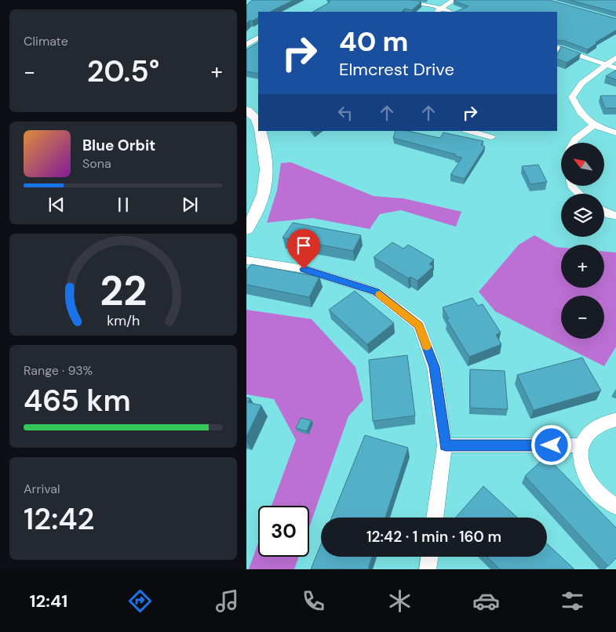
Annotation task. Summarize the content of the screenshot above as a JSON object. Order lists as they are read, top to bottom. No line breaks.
{"north":"top left","page":{"tile":["Climate",["Range · 93%","465 km"],["Arrival","12:42"]],"turn":["40 m","Elmcrest Drive"],"heat":["−","20.5°","+"],"song":["Blue Orbit","Sona"],"map_buttons":["+","−"],"limit":"30","trip":"12:42 · 1 min · 160 m","tabs":"12:41","gauge":["22","km/h"]}}
